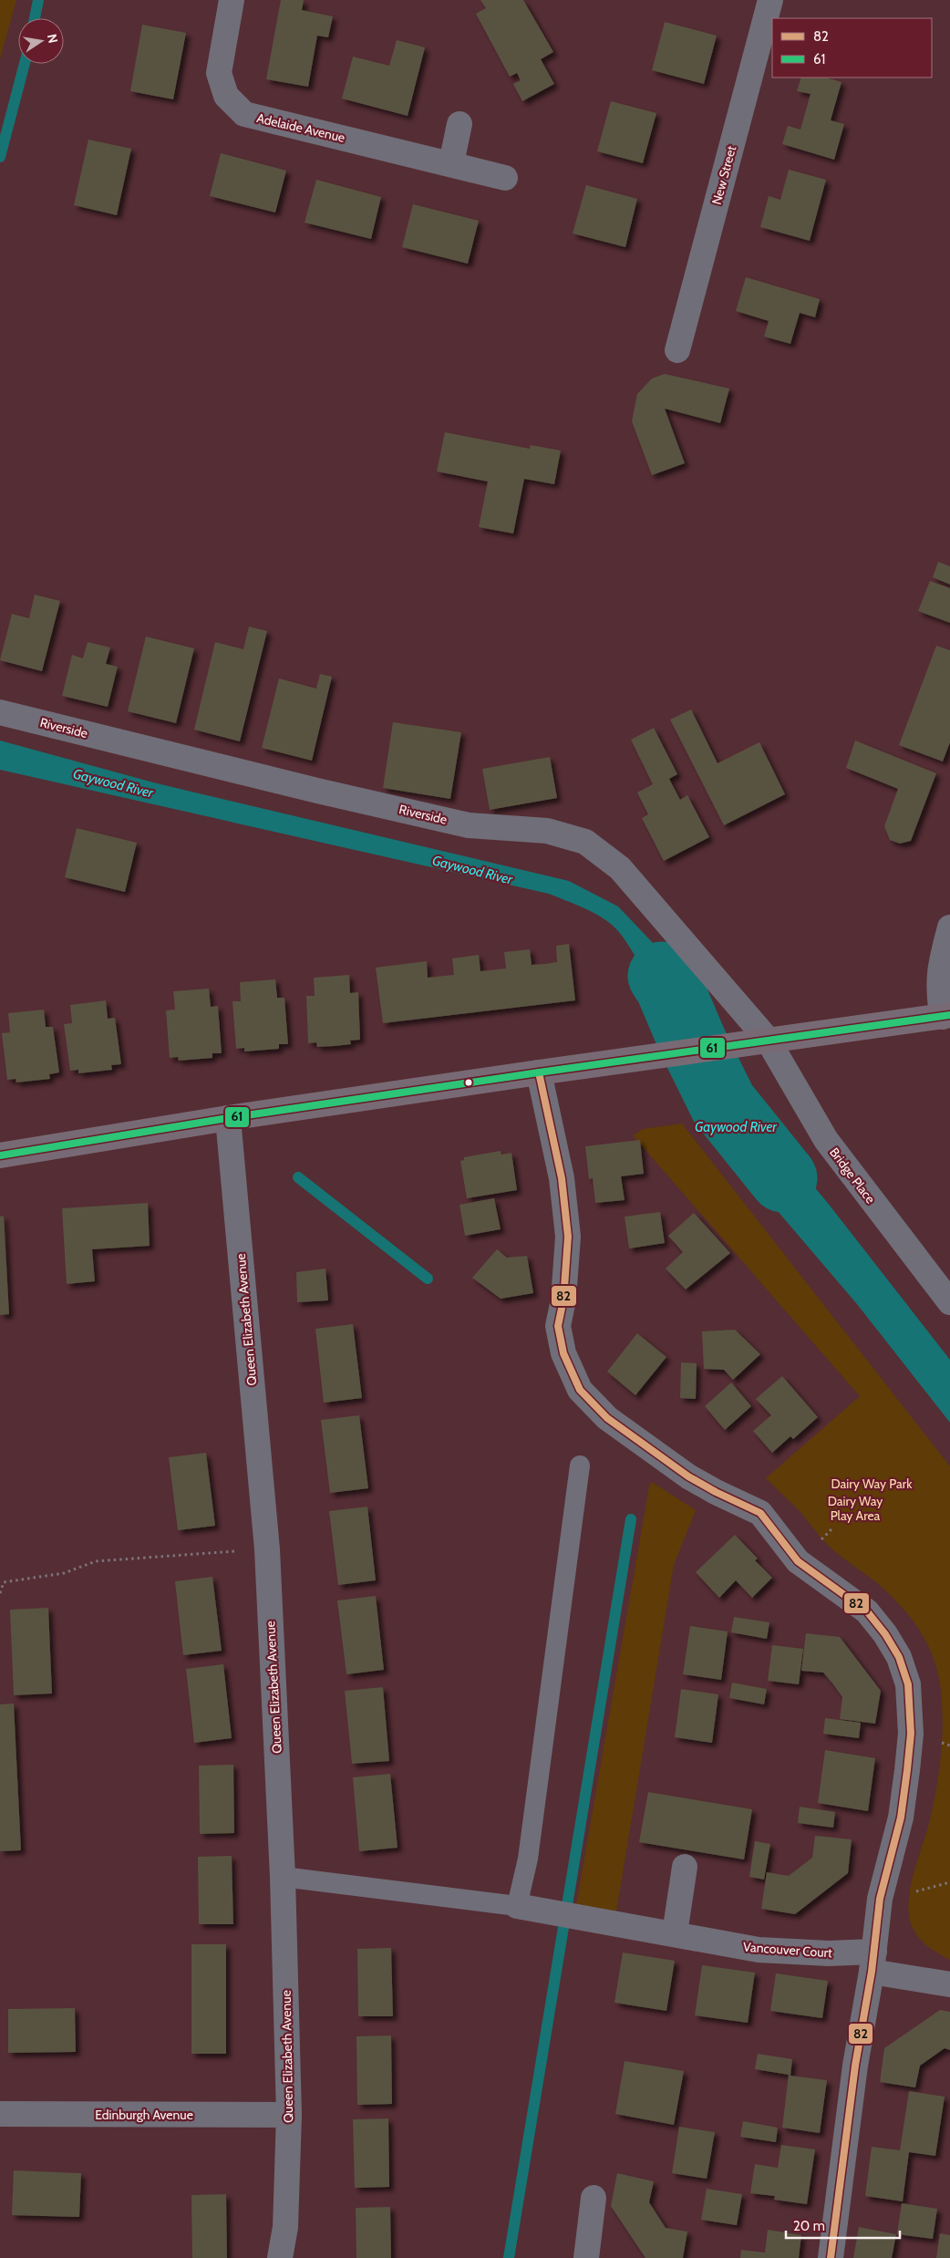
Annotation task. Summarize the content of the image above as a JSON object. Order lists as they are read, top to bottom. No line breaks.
{"streets":{"street":["Adelaide Avenue","New Street","Riverside","Bridge Place","Queen Elizabeth Avenue","Vancouver Court","Edinburgh Avenue"]},"crossings":[["Riverside","Bridge Place"],["Queen Elizabeth Avenue","Edinburgh Avenue"]],"water":["Gaywood River"],"parks":["Dairy Way Park","Dairy Way Play Area"],"lines":["transit line 61","transit line 82"],"legend":["82","61"],"scale_bar":"20 m","north":"right"}
